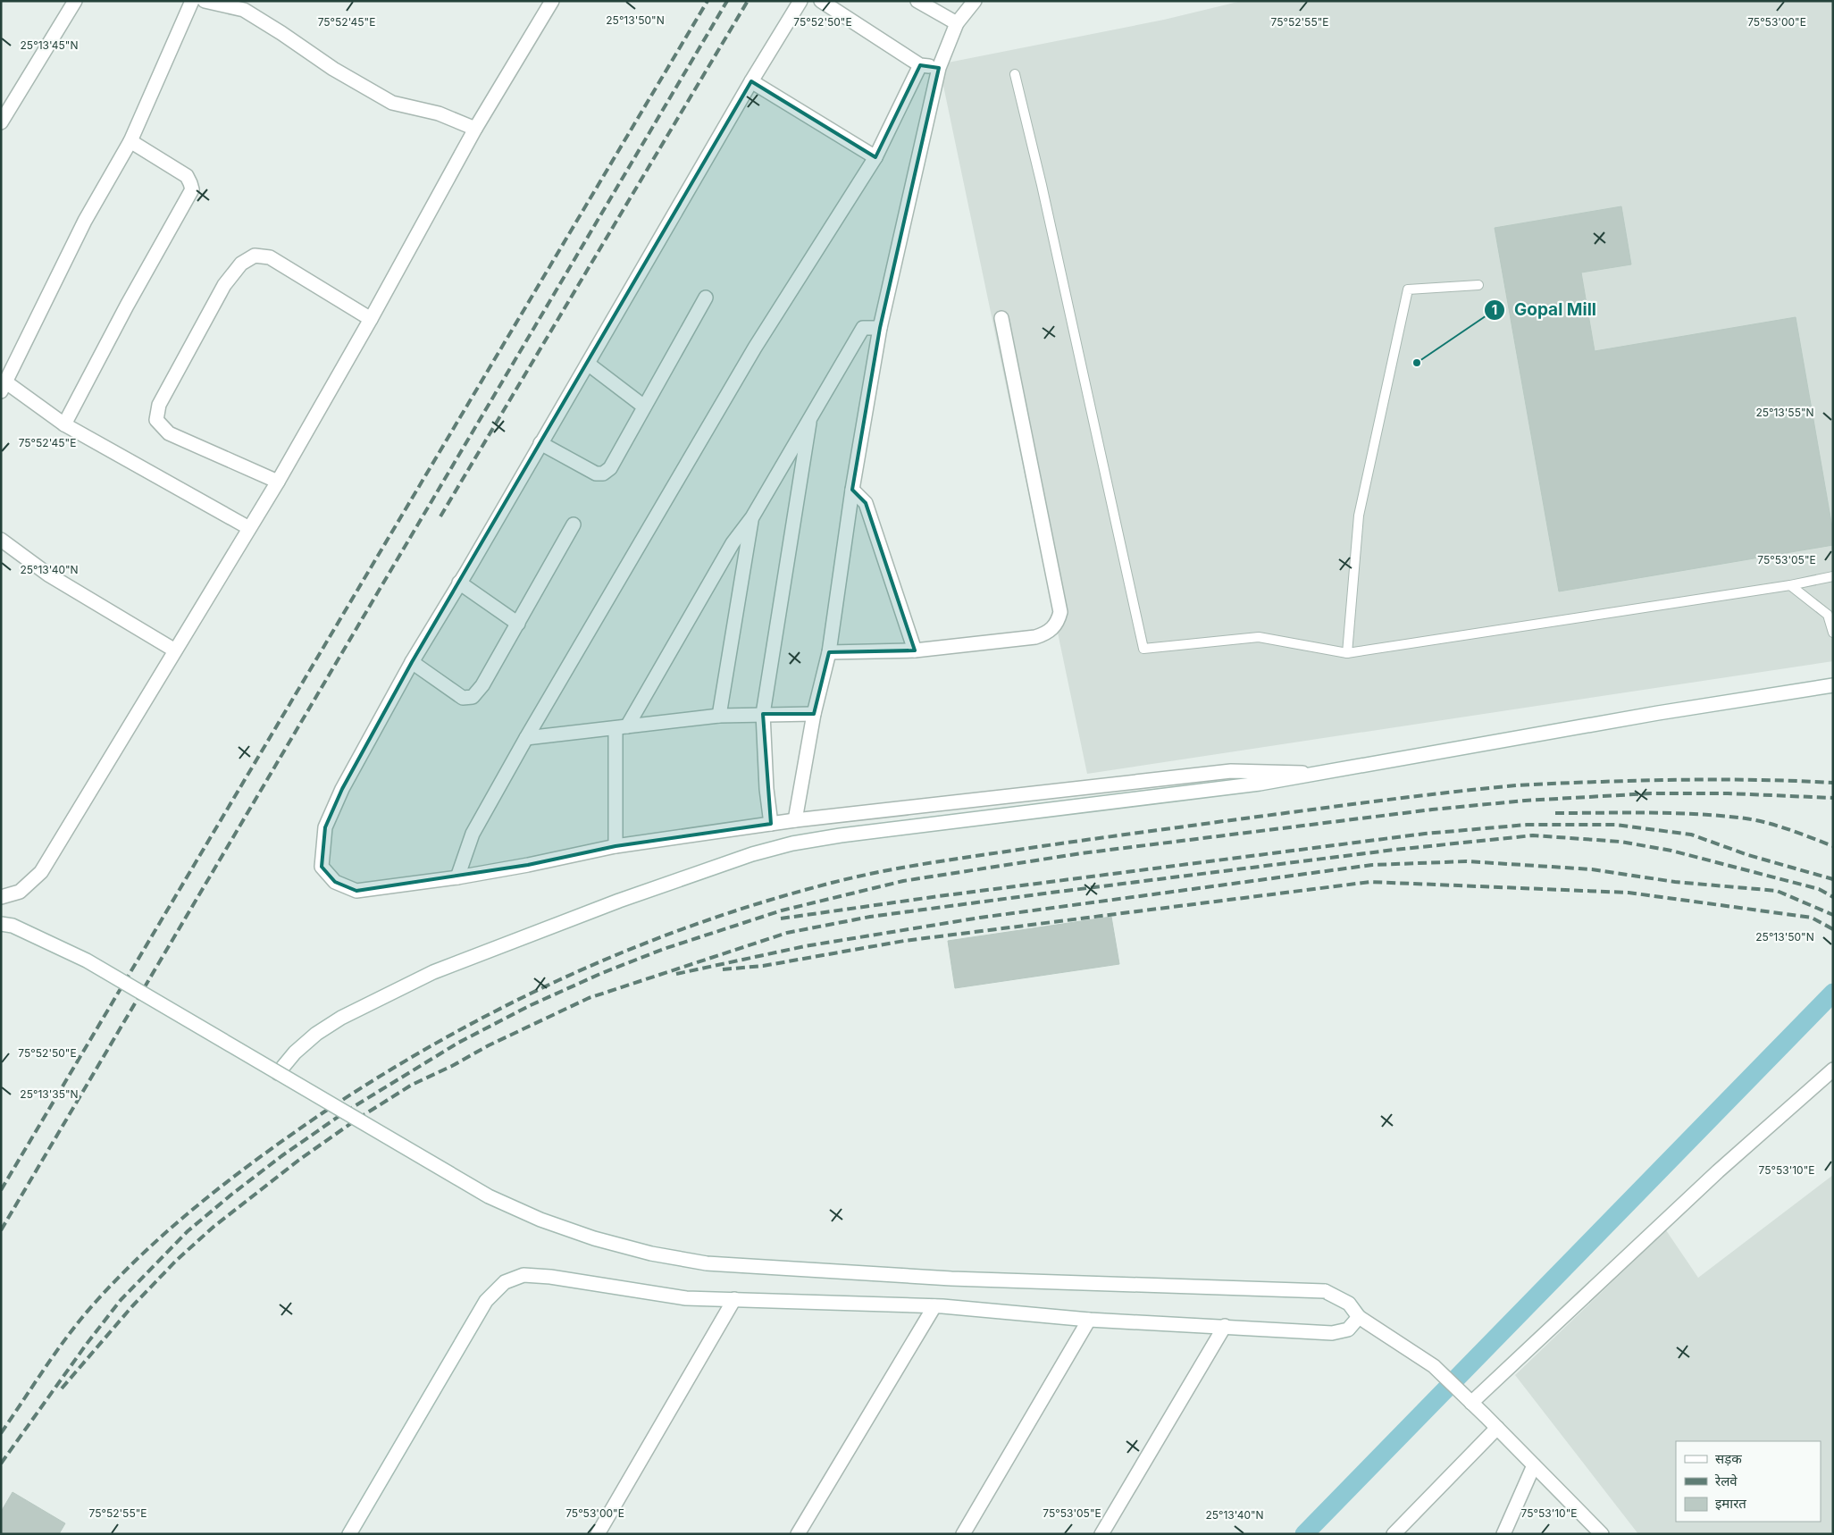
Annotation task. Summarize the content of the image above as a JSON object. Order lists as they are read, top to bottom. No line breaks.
{"places":["Gopal Mill"],"legend":["सड़क","रेलवे","इमारत"],"coordinates":["25°13'50\"N","75°52'45\"E","75°52'50\"E","75°52'55\"E","75°53'00\"E","25°13'45\"N","25°13'55\"N","75°53'05\"E","25°13'40\"N","25°13'35\"N","75°53'10\"E"]}
